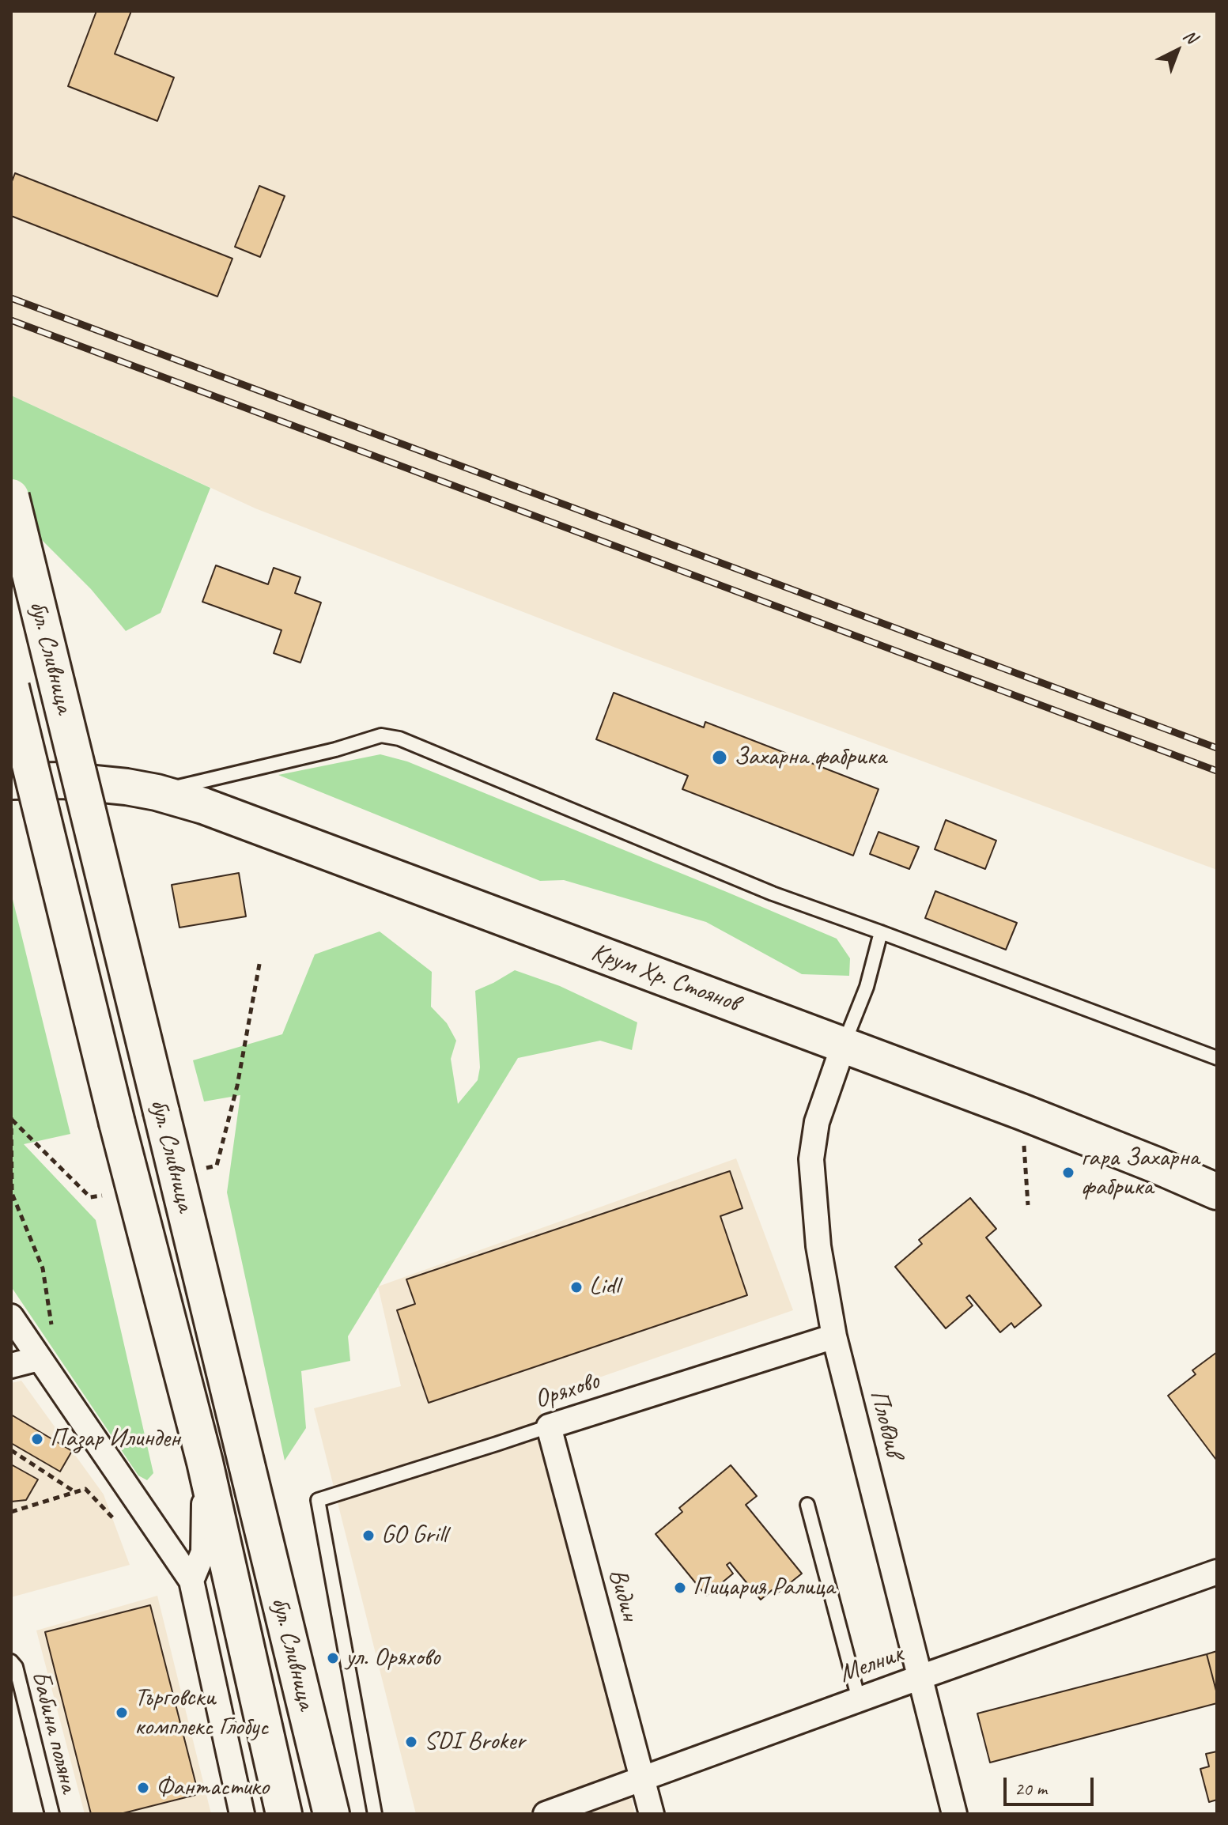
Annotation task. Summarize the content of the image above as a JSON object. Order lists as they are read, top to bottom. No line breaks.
{"streets":{"main road":["бул. Сливница","Крум Хр. Стоянов"],"street":["Оряхово","Пловдив","Видин","Мелник"],"lane":["Бабина поляна"]},"crossings":[["Крум Хр. Стоянов","Пловдив"],["Оряхово","Пловдив"],["Оряхово","Видин"],["Пловдив","Мелник"],["Видин","Мелник"]],"places":["Захарна фабрика","гара Захарна фабрика","Lidl","Пазар Илинден","GO Grill","Пицария Ралица","ул. Оряхово","Търговски комплекс Глобус","SDI Broker","Фантастико"],"scale_bar":"20 m","north":"top right"}
